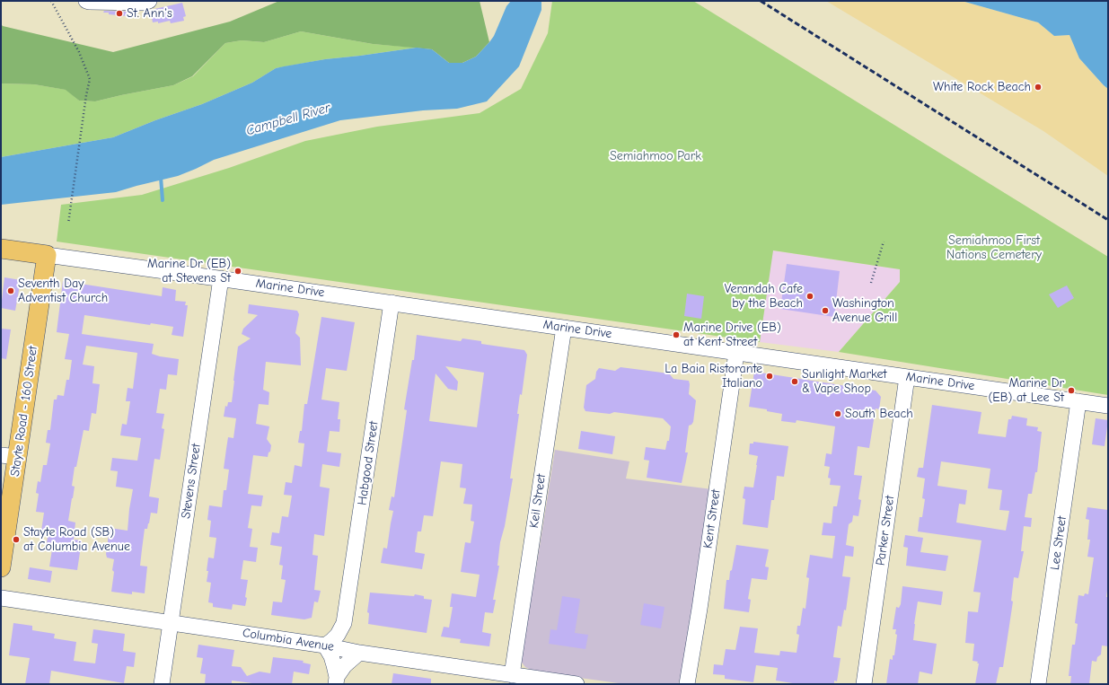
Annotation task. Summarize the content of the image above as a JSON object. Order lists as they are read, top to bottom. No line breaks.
{"streets":{"main road":["Stayte Road - 160 Street"],"street":["Marine Drive","Habgood Street","Stevens Street","Keil Street","Kent Street","Parker Street","Lee Street","Columbia Avenue"]},"crossings":[["Marine Drive","Stayte Road - 160 Street"],["Marine Drive","Habgood Street"],["Marine Drive","Stevens Street"],["Marine Drive","Keil Street"],["Marine Drive","Kent Street"],["Marine Drive","Parker Street"],["Marine Drive","Lee Street"],["Habgood Street","Columbia Avenue"],["Stevens Street","Columbia Avenue"],["Keil Street","Columbia Avenue"]],"water":["Campbell River"],"parks":["Semiahmoo Park","Semiahmoo First Nations Cemetery"],"places":["St. Ann's","White Rock Beach","Marine Dr (EB) at Stevens St","Seventh Day Adventist Church","Verandah Cafe by the Beach","Washington Avenue Grill","Marine Drive (EB) at Kent Street","La Baia Ristorante Italiano","Sunlight Market & Vape Shop","Marine Dr (EB) at Lee St","South Beach","Stayte Road (SB) at Columbia Avenue"]}
